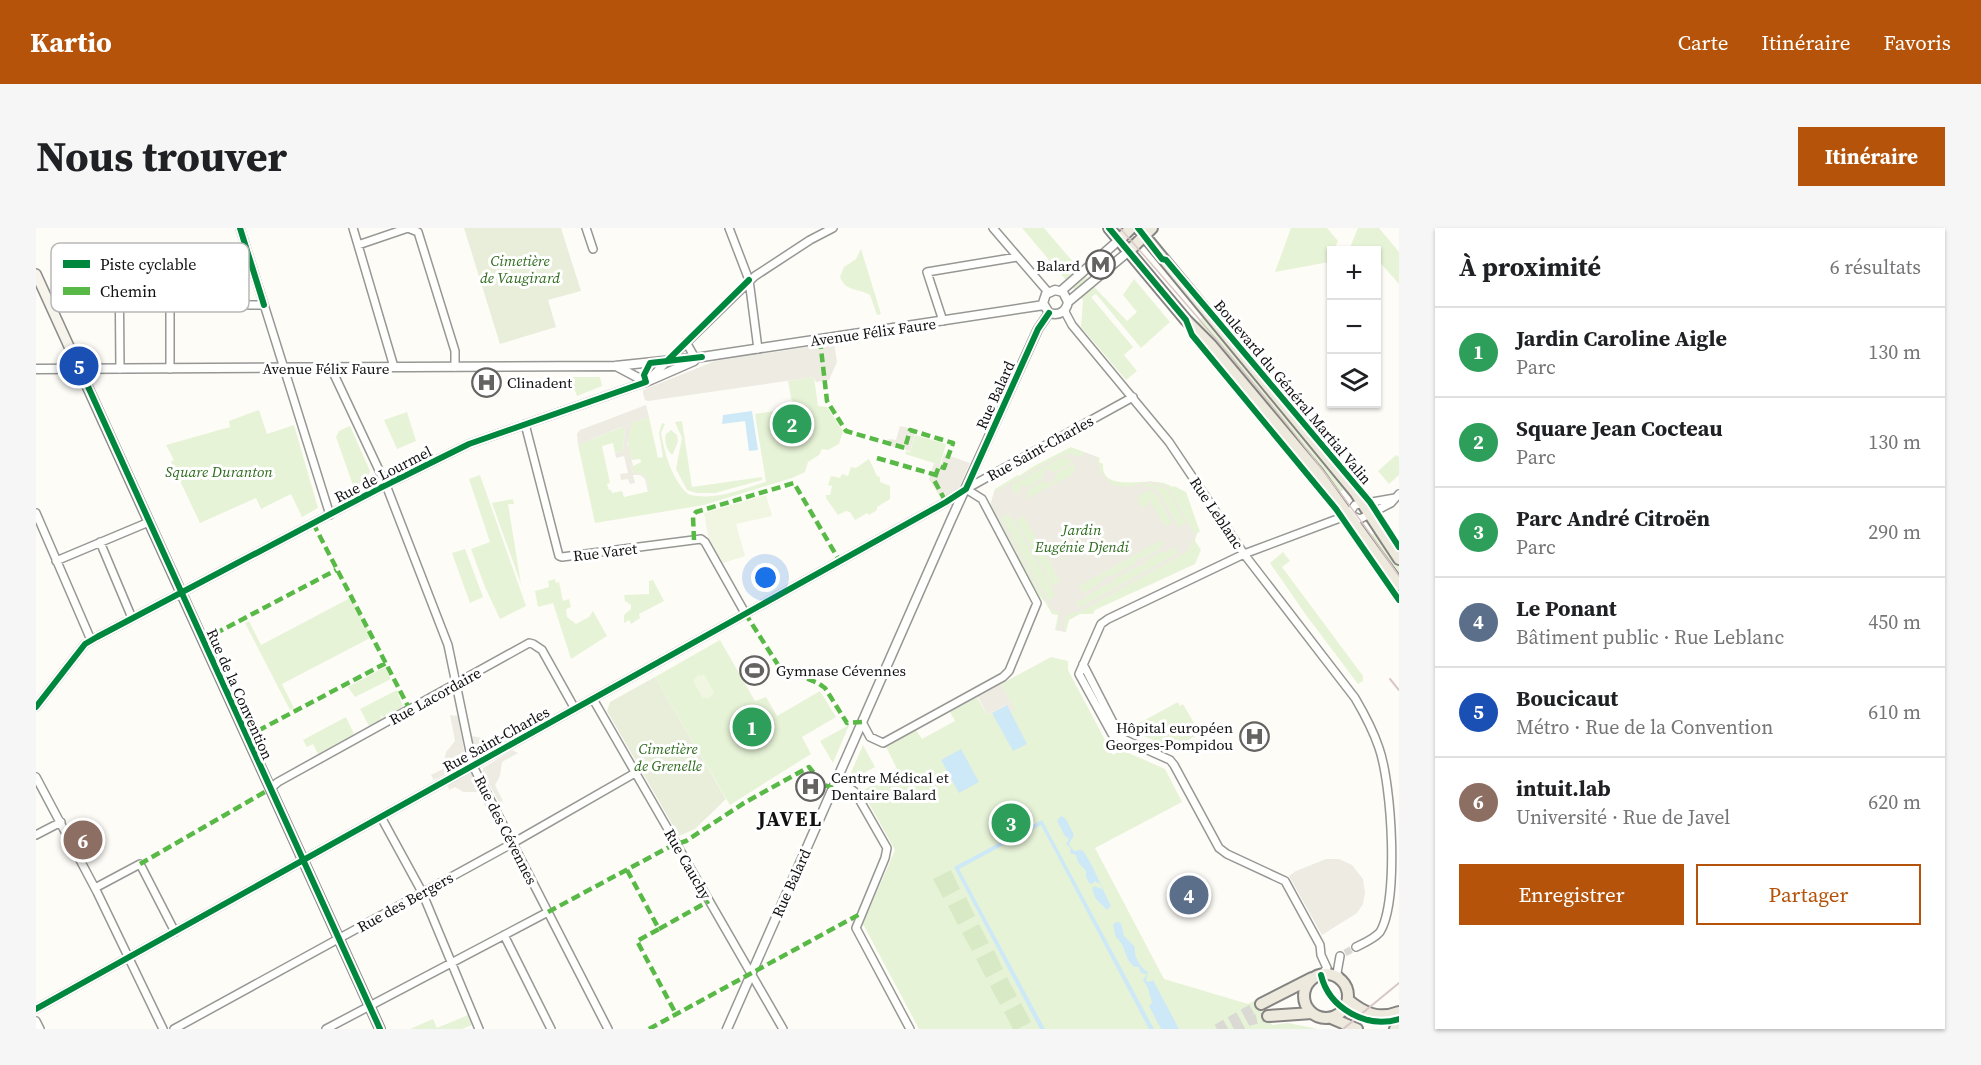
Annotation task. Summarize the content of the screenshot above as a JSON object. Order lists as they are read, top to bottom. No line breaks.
{"streets":{"main road":["Boulevard du Général Martial Valin","Rue de la Convention"],"street":["Avenue Félix Faure","Rue Balard","Rue Saint-Charles","Rue de Lourmel","Rue Leblanc","Rue Varet","Rue Lacordaire","Rue des Cévennes","Rue Cauchy","Rue des Bergers"]},"crossings":[["Avenue Félix Faure","Rue Balard"],["Avenue Félix Faure","Rue de Lourmel"],["Avenue Félix Faure","Rue Leblanc"],["Avenue Félix Faure","Rue de la Convention"],["Avenue Félix Faure","Rue des Cévennes"],["Rue Balard","Rue Saint-Charles"],["Rue Balard","Rue Leblanc"],["Rue Balard","Rue Cauchy"],["Rue Saint-Charles","Rue Leblanc"],["Rue Saint-Charles","Rue Varet"],["Rue Saint-Charles","Rue de la Convention"],["Rue Saint-Charles","Rue Lacordaire"],["Rue Saint-Charles","Rue des Cévennes"],["Rue Saint-Charles","Rue Cauchy"],["Rue de Lourmel","Rue Varet"],["Rue de Lourmel","Rue de la Convention"],["Rue de Lourmel","Rue des Cévennes"],["Rue de la Convention","Rue Lacordaire"],["Rue de la Convention","Rue des Bergers"],["Rue Lacordaire","Rue des Cévennes"],["Rue des Cévennes","Rue des Bergers"],["Rue Cauchy","Rue des Bergers"]],"districts":["JAVEL"],"parks":["Cimetière de Vaugirard","Square Duranton","Jardin Eugénie Djendi","Cimetière de Grenelle"],"places":{"metro station":["Balard"],"hospital":["Clinadent","Hôpital européen Georges-Pompidou","Centre Médical et Dentaire Balard"],"sports":["Gymnase Cévennes"]},"legend":["Piste cyclable","Chemin"],"page":{"header":"Kartio","nav":["Carte","Itinéraire","Favoris"],"title":"Nous trouver","buttons":["Itinéraire",["Enregistrer","Partager"]],"heading":["À proximité","6 résultats"],"map_buttons":["+","−"],"list":[{"mark":"1","name":"Jardin Caroline Aigle","note":"Parc","value":"130 m"},{"mark":"2","name":"Square Jean Cocteau","note":"Parc","value":"130 m"},{"mark":"3","name":"Parc André Citroën","note":"Parc","value":"290 m"},{"mark":"4","name":"Le Ponant","note":"Bâtiment public · Rue Leblanc","value":"450 m"},{"mark":"5","name":"Boucicaut","note":"Métro · Rue de la Convention","value":"610 m"},{"mark":"6","name":"intuit.lab","note":"Université · Rue de Javel","value":"620 m"}],"pins":["5","2","1","3","6","4"]}}
